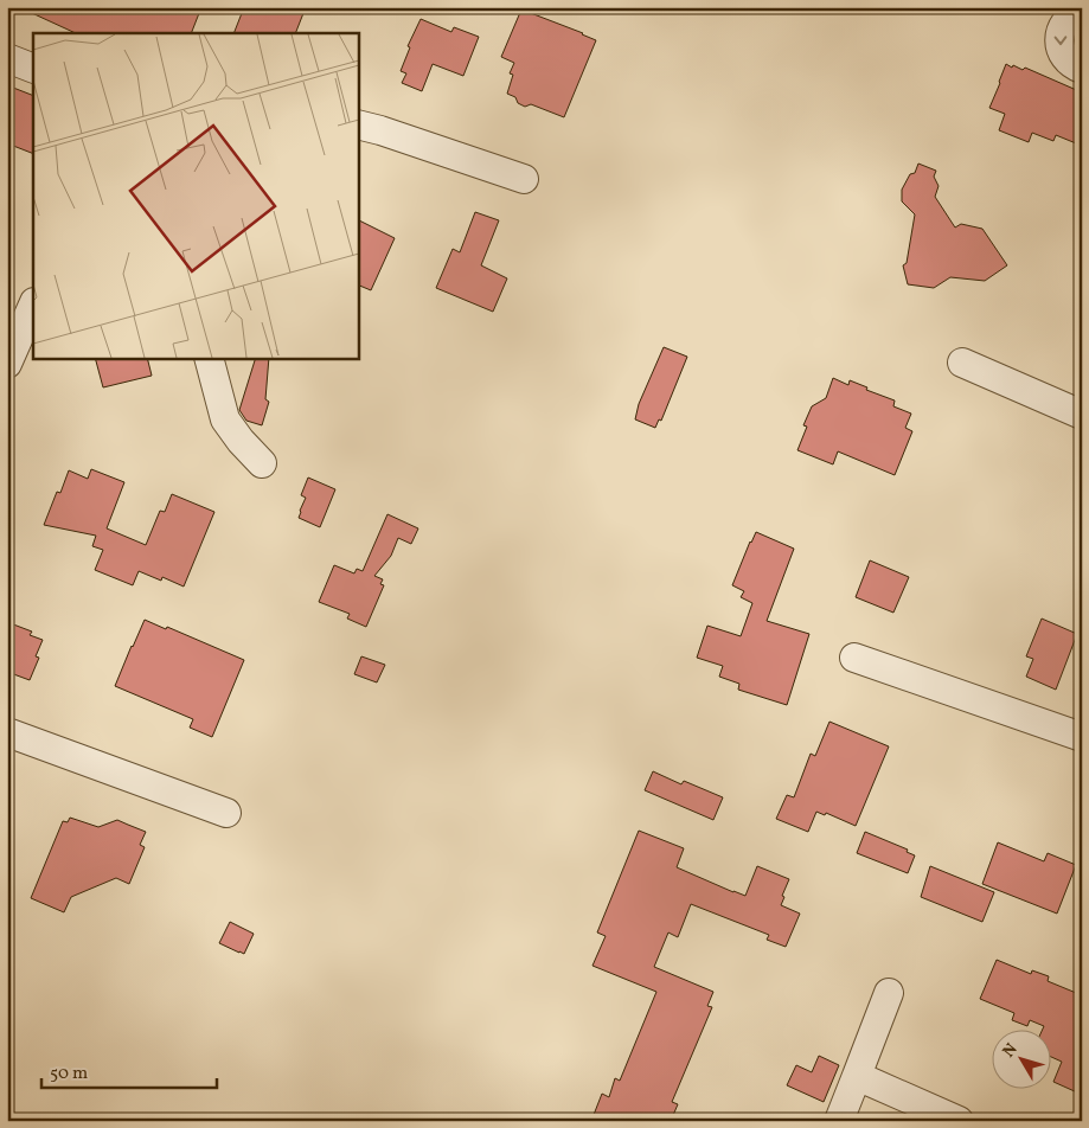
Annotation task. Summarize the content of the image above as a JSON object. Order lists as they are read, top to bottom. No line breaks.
{"scale_bar":"50 m","north":"top left"}
